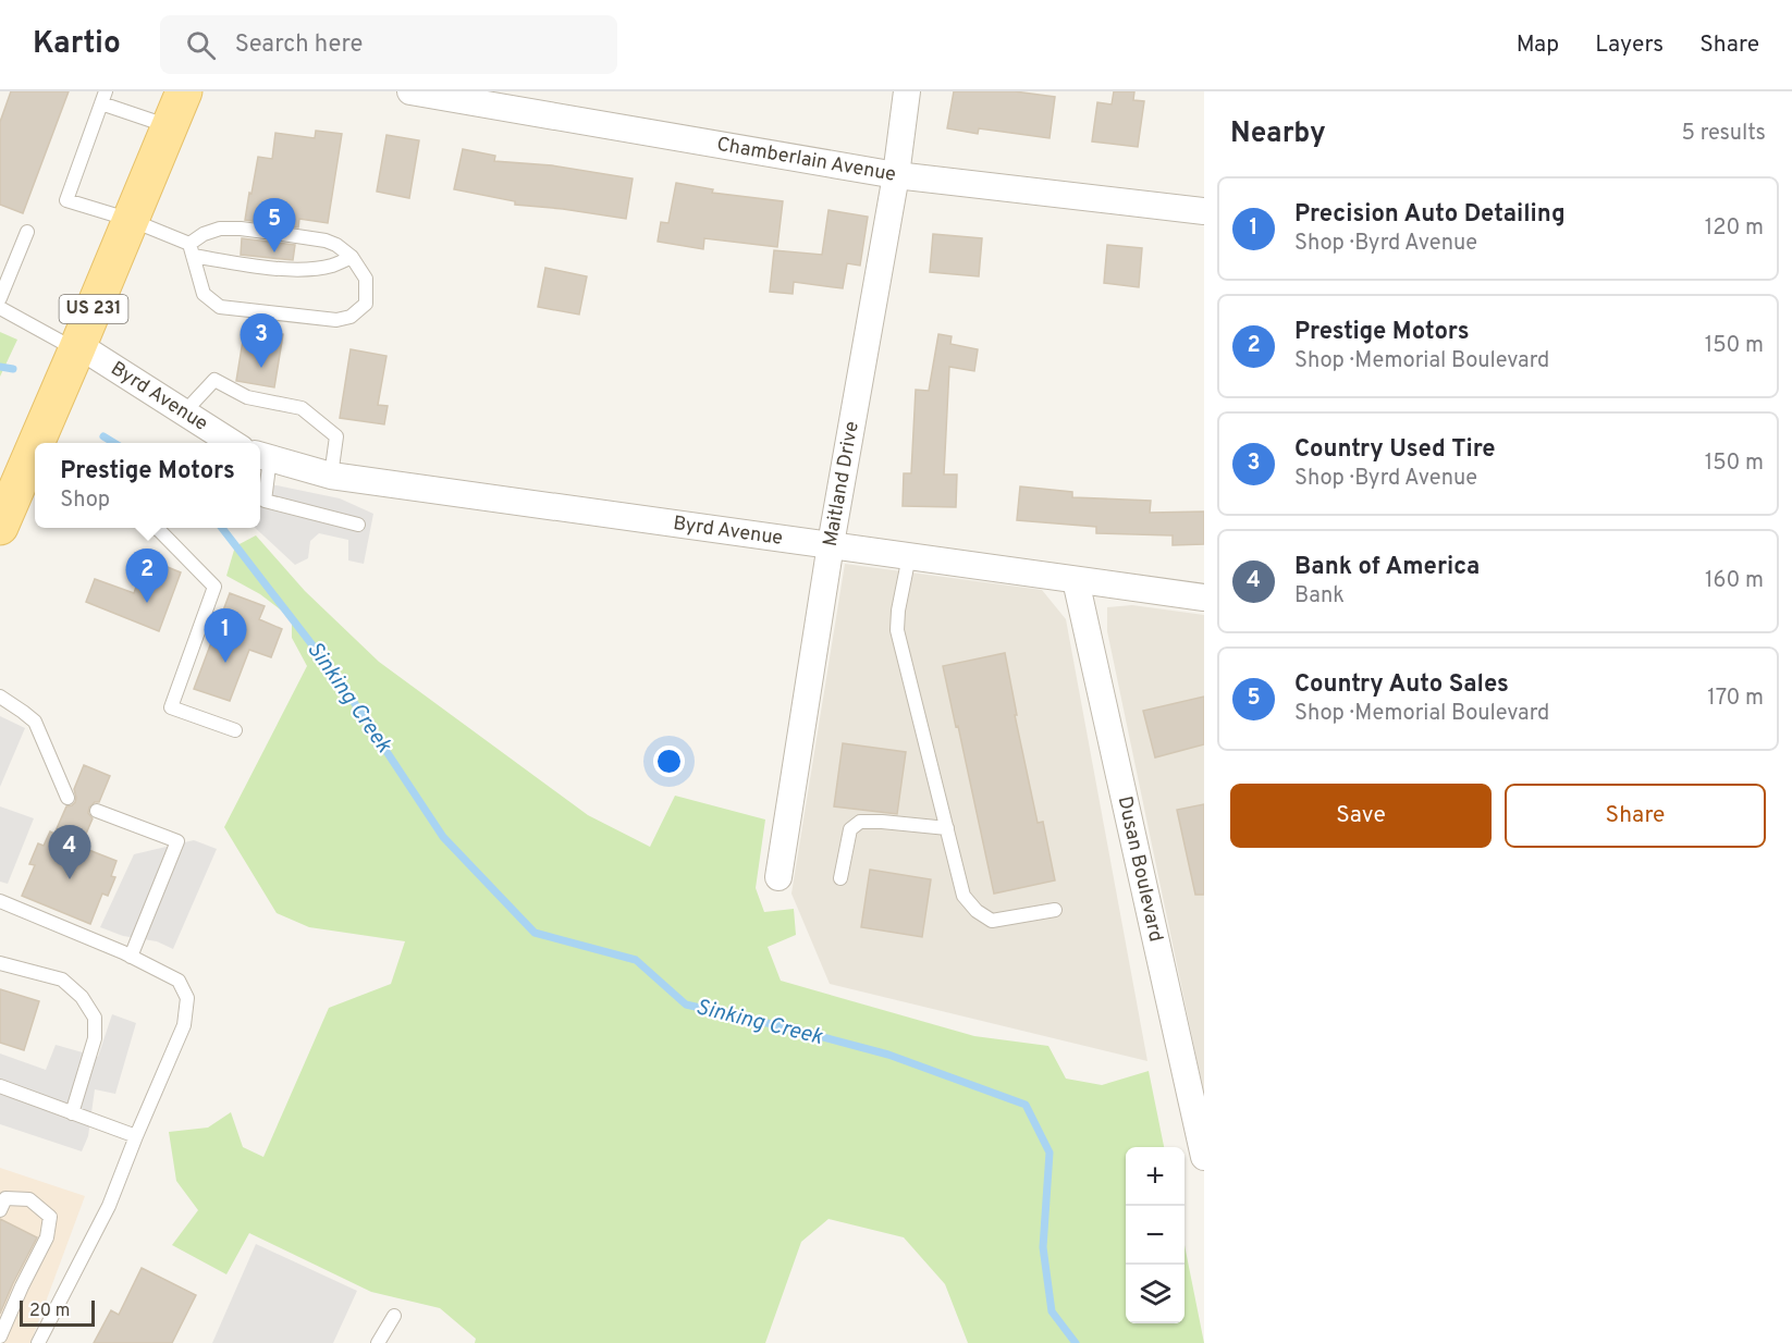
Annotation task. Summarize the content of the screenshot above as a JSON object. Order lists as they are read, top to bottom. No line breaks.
{"streets":{"main road":["US 231"],"street":["Chamberlain Avenue","Byrd Avenue","Maitland Drive","Dusan Boulevard"]},"crossings":[["Chamberlain Avenue","Maitland Drive"],["US 231","Byrd Avenue"],["Byrd Avenue","Maitland Drive"],["Byrd Avenue","Dusan Boulevard"]],"water":["Sinking Creek"],"scale_bar":"20 m","page":{"header":"Kartio","search":"Search here","nav":["Map","Layers","Share"],"heading":["Nearby","5 results"],"list":[{"mark":"1","name":"Precision Auto Detailing","note":"Shop · Byrd Avenue","value":"120 m"},{"mark":"2","name":"Prestige Motors","note":"Shop · Memorial Boulevard","value":"150 m"},{"mark":"3","name":"Country Used Tire","note":"Shop · Byrd Avenue","value":"150 m"},{"mark":"4","name":"Bank of America","note":"Bank","value":"160 m"},{"mark":"5","name":"Country Auto Sales","note":"Shop · Memorial Boulevard","value":"170 m"}],"pins":["5","3","2","1","4"],"popup":["Prestige Motors","Shop"],"buttons":["Save","Share"],"map_buttons":["+","−"],"scale":"20 m"}}
